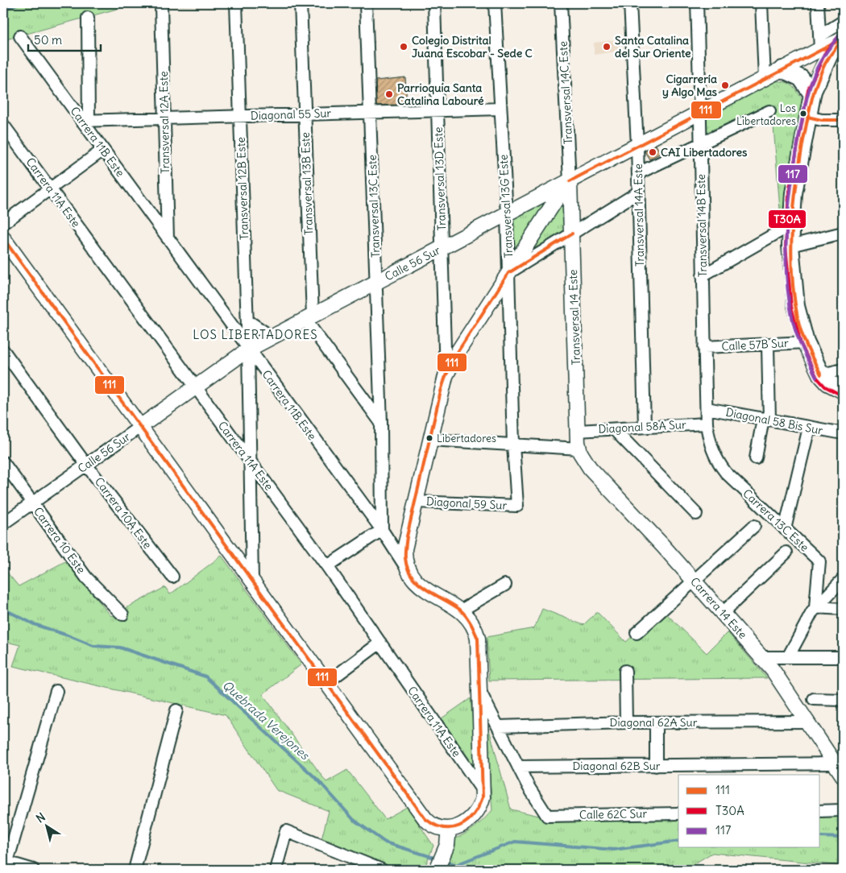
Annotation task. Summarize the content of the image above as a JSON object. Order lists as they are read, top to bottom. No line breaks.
{"streets":{"street":["Transversal 14C Este","Diagonal 55 Sur","Transversal 12A Este","Carrera 11B Este","Transversal 13D Este","Transversal 13B Este","Transversal 12B Este","Carrera 11A Este","Transversal 13C Este","Transversal 13G Este","Transversal 14A Este","Transversal 14B Este","Calle 56 Sur","Transversal 14 Este","Calle 57B Sur","Diagonal 58 Bis Sur","Diagonal 58A Sur","Diagonal 59 Sur","Carrera 10A Este","Carrera 13C Este","Carrera 10 Este","Carrera 14 Este","Diagonal 62A Sur","Diagonal 62B Sur","Calle 62C Sur"]},"crossings":[["Transversal 14C Este","Calle 56 Sur"],["Transversal 14C Este","Transversal 14 Este"],["Diagonal 55 Sur","Transversal 12A Este"],["Diagonal 55 Sur","Carrera 11B Este"],["Diagonal 55 Sur","Transversal 13D Este"],["Diagonal 55 Sur","Transversal 13B Este"],["Diagonal 55 Sur","Transversal 12B Este"],["Diagonal 55 Sur","Transversal 13C Este"],["Diagonal 55 Sur","Transversal 13G Este"],["Transversal 12A Este","Carrera 11B Este"],["Carrera 11B Este","Transversal 13D Este"],["Carrera 11B Este","Transversal 12B Este"],["Carrera 11B Este","Carrera 11A Este"],["Carrera 11B Este","Transversal 13C Este"],["Carrera 11B Este","Calle 56 Sur"],["Transversal 13D Este","Calle 56 Sur"],["Transversal 13D Este","Diagonal 59 Sur"],["Transversal 13B Este","Calle 56 Sur"],["Transversal 12B Este","Carrera 11A Este"],["Transversal 12B Este","Calle 56 Sur"],["Carrera 11A Este","Calle 56 Sur"],["Transversal 13C Este","Calle 56 Sur"],["Transversal 13G Este","Calle 56 Sur"],["Transversal 13G Este","Diagonal 59 Sur"],["Transversal 14A Este","Calle 56 Sur"],["Transversal 14A Este","Diagonal 58A Sur"],["Transversal 14B Este","Calle 56 Sur"],["Transversal 14B Este","Calle 57B Sur"],["Transversal 14B Este","Diagonal 58 Bis Sur"],["Transversal 14B Este","Diagonal 58A Sur"],["Transversal 14B Este","Carrera 13C Este"],["Calle 56 Sur","Transversal 14 Este"],["Calle 56 Sur","Carrera 10A Este"],["Calle 56 Sur","Carrera 10 Este"],["Transversal 14 Este","Diagonal 58A Sur"],["Transversal 14 Este","Carrera 14 Este"],["Diagonal 58A Sur","Carrera 13C Este"],["Carrera 14 Este","Diagonal 62A Sur"],["Carrera 14 Este","Diagonal 62B Sur"],["Diagonal 62B Sur","Calle 62C Sur"]],"districts":["LOS LIBERTADORES"],"water":["Quebrada Verejones"],"places":["Colegio Distrital Juana Escobar - Sede C","Santa Catalina del Sur Oriente","Cigarrería y Algo Mas","Parrioquia Santa Catalina Labouré","Los Libertadores","CAI Libertadores","Libertadores"],"lines":["transit line T30A","transit line 117","transit line 111"],"legend":["111","T30A","117"],"scale_bar":"50 m","north":"top left"}
